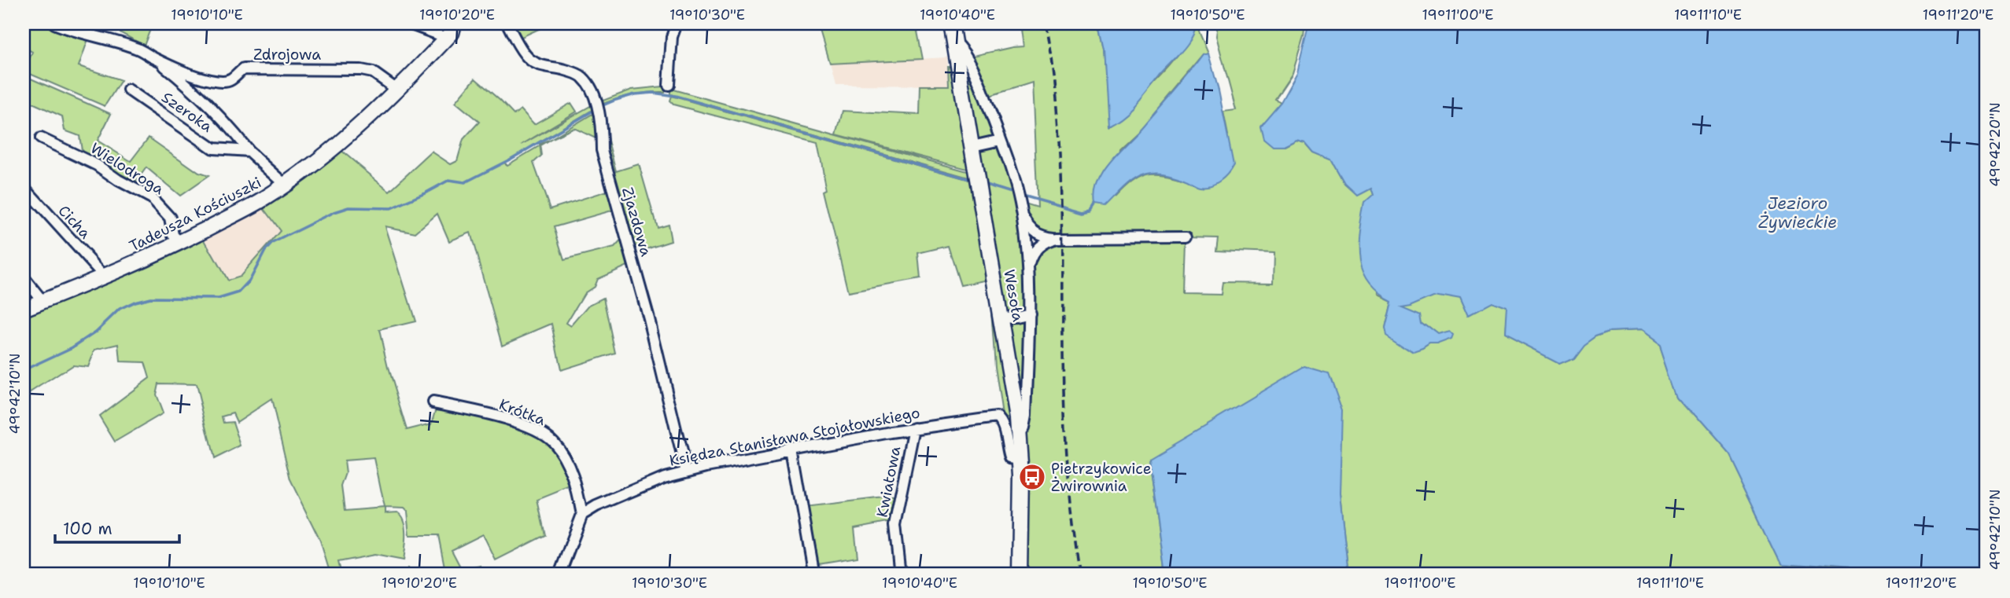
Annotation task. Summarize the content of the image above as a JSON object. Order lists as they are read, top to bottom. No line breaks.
{"streets":{"main road":["Tadeusza Kościuszki","Wesoła"],"street":["Zdrojowa","Szeroka","Wielodroga","Cicha","Zjazdowa","Krótka","Księdza Stanisława Stojałowskiego","Kwiatowa"]},"crossings":[["Zdrojowa","Tadeusza Kościuszki"],["Wielodroga","Tadeusza Kościuszki"],["Tadeusza Kościuszki","Cicha"],["Zjazdowa","Księdza Stanisława Stojałowskiego"],["Wesoła","Księdza Stanisława Stojałowskiego"],["Krótka","Księdza Stanisława Stojałowskiego"],["Księdza Stanisława Stojałowskiego","Kwiatowa"]],"water":["Jezioro Żywieckie"],"places":{"bus stop":["Pietrzykowice Żwirownia"]},"scale_bar":"100 m","coordinates":["19°10'10\"E","19°10'20\"E","19°10'30\"E","19°10'40\"E","19°10'50\"E","19°11'00\"E","19°11'10\"E","19°11'20\"E","49°42'20\"N","49°42'10\"N"]}
